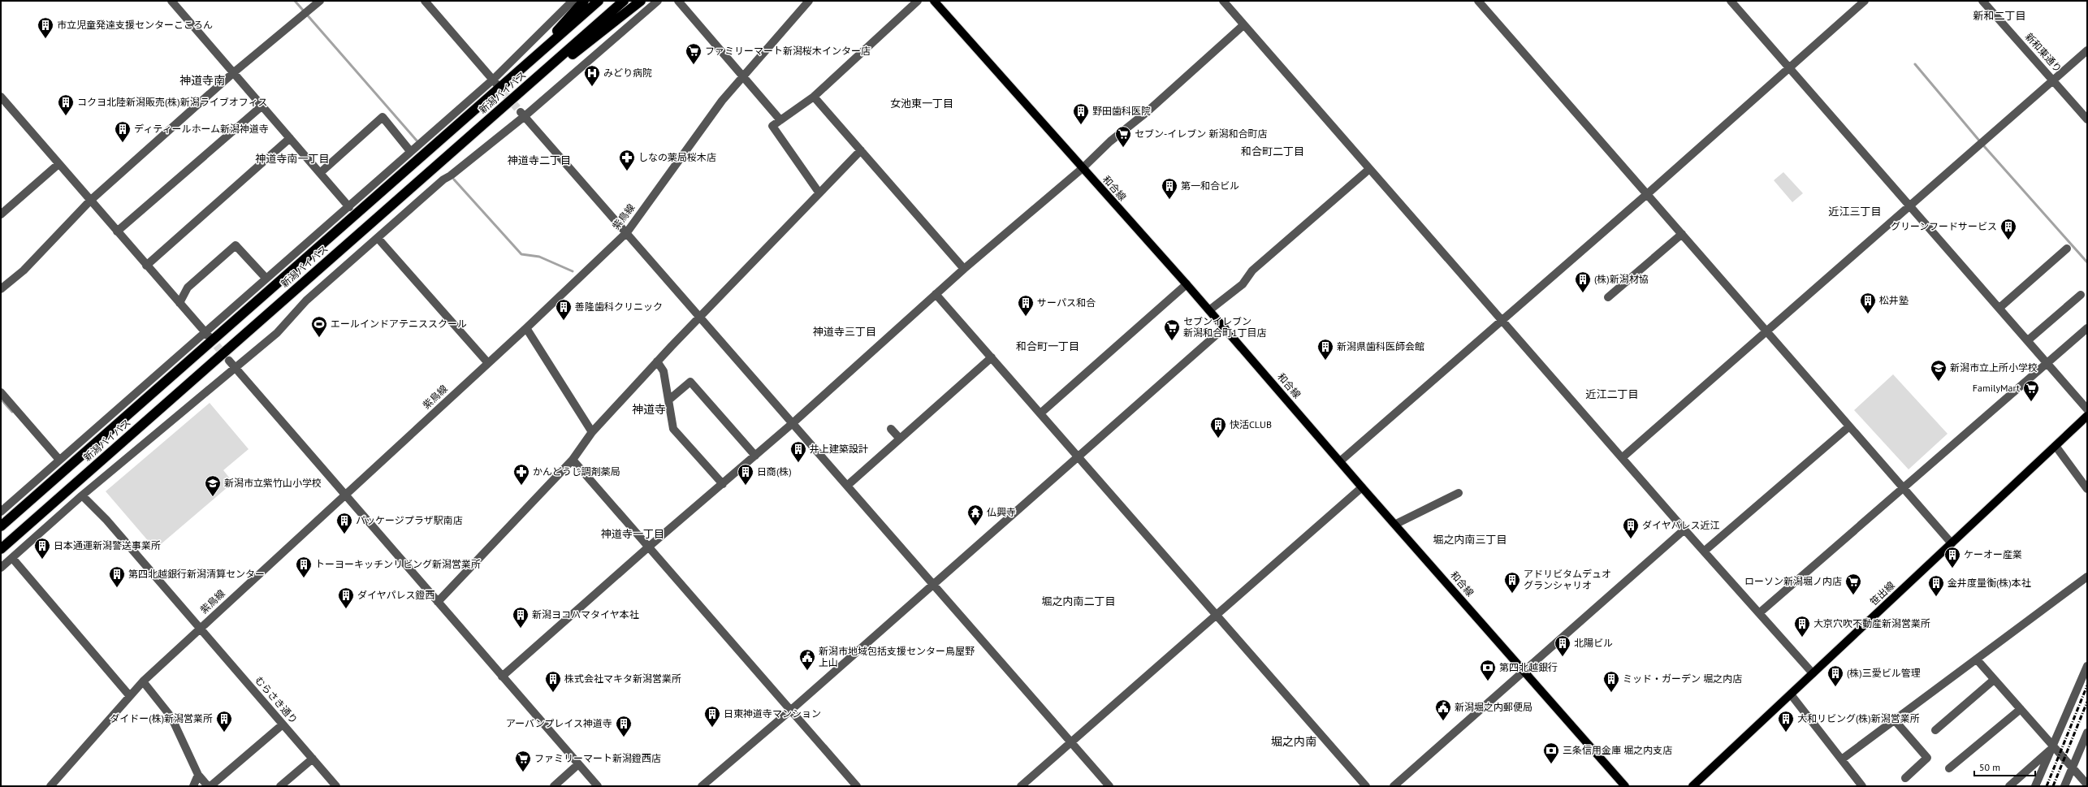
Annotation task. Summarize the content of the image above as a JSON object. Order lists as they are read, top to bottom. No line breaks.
{"streets":{"highway":["新潟バイパス"],"main road":["和合線","笹出線"],"street":["新和東通り","紫鳥線","むらさき通り"]},"crossings":[["紫鳥線","むらさき通り"]],"districts":["新和二丁目","神道寺南","女池東一丁目","和合町二丁目","神道寺南一丁目","神道寺二丁目","近江三丁目","神道寺三丁目","和合町一丁目","近江二丁目","神道寺","神道寺一丁目","堀之内南三丁目","堀之内南二丁目","堀之内南"],"places":{"building":["市立児童発達支援センターこころん","コクヨ北陸新潟販売(株)新潟ライブオフィス","野田歯科医院","ディティールホーム新潟神道寺","第一和合ビル","グリーンフードサービス","(株)新潟材協","松井塾","サーパス和合","善隆歯科クリニック","新潟県歯科医師会館","快活CLUB","井上建築設計","日商(株)","パッケージプラザ駅南店","ダイヤパレス近江","日本通運新潟警送事業所","ケーオー産業","トーヨーキッチンリビング新潟営業所","第四北越銀行新潟清算センター","アドリビタムデュオ グランシャリオ","金井度量衡(株)本社","ダイヤパレス鐙西","新潟ヨコハマタイヤ本社","大京穴吹不動産新潟営業所","北陽ビル","(株)三愛ビル管理","株式会社マキタ新潟営業所","ミッド・ガーデン 堀之内店","日東神道寺マンション","ダイドー(株)新潟営業所","大和リビング(株)新潟営業所","アーバンプレイス神道寺"],"supermarket":["ファミリーマート新潟桜木インター店","セブン-イレブン 新潟和合町店","セブンイレブン 新潟和合町1丁目店","FamilyMart","ローソン新潟堀ノ内店","ファミリーマート新潟鐙西店"],"hospital":["みどり病院"],"pharmacy":["しなの薬局桜木店","かんどうじ調剤薬局"],"sports":["エールインドアテニススクール"],"school or university":["新潟市立上所小学校","新潟市立紫竹山小学校"],"temple":["仏興寺"],"public building":["新潟市地域包括支援センター鳥屋野 上山","新潟堀之内郵便局"],"bank":["第四北越銀行","三条信用金庫 堀之内支店"]},"scale_bar":"50 m"}
